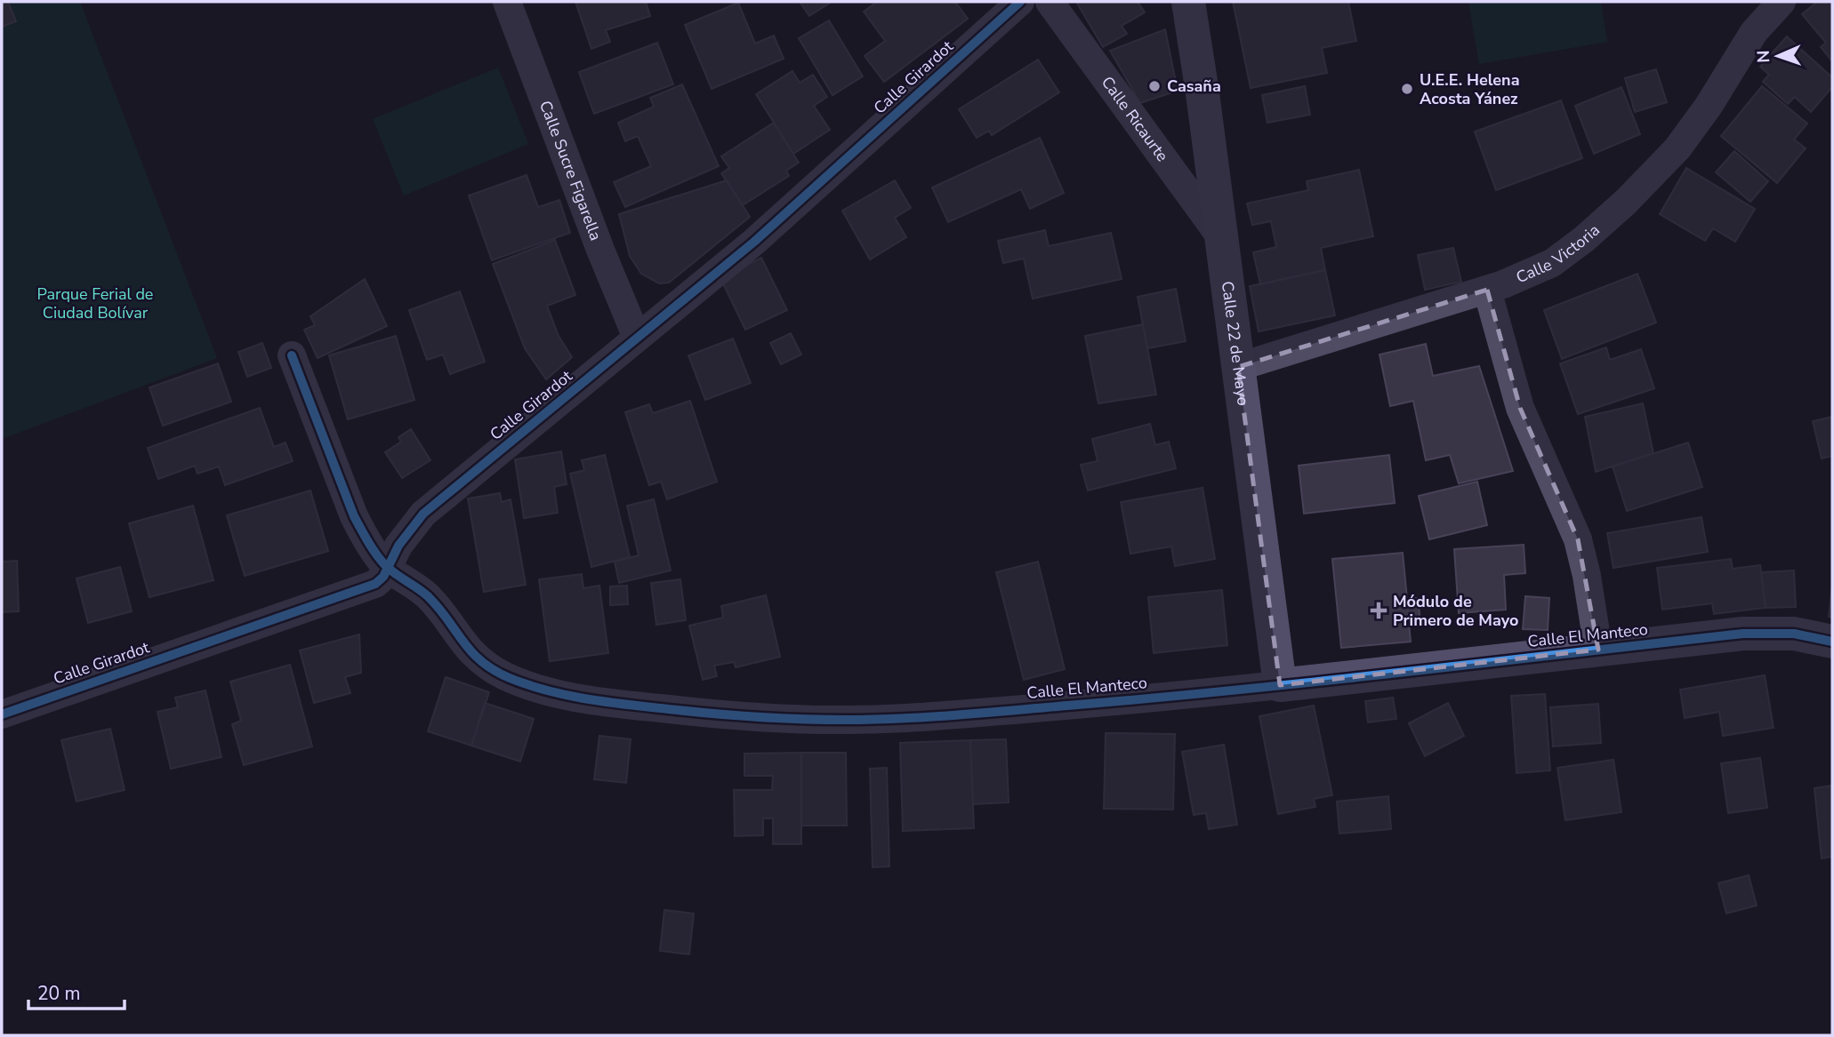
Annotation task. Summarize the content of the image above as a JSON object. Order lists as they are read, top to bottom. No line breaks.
{"streets":{"street":["Calle Girardot","Calle Ricaurte","Calle Sucre Figarella","Calle Victoria","Calle 22 de Mayo","Calle El Manteco"]},"crossings":[["Calle Girardot","Calle Sucre Figarella"],["Calle Girardot","Calle El Manteco"],["Calle Ricaurte","Calle 22 de Mayo"],["Calle Victoria","Calle 22 de Mayo"],["Calle 22 de Mayo","Calle El Manteco"]],"parks":["Parque Ferial de Ciudad Bolívar"],"places":{"other":["Casaña","U.E.E. Helena Acosta Yánez"],"health":["Módulo de Primero de Mayo"]},"scale_bar":"20 m","north":"left"}
